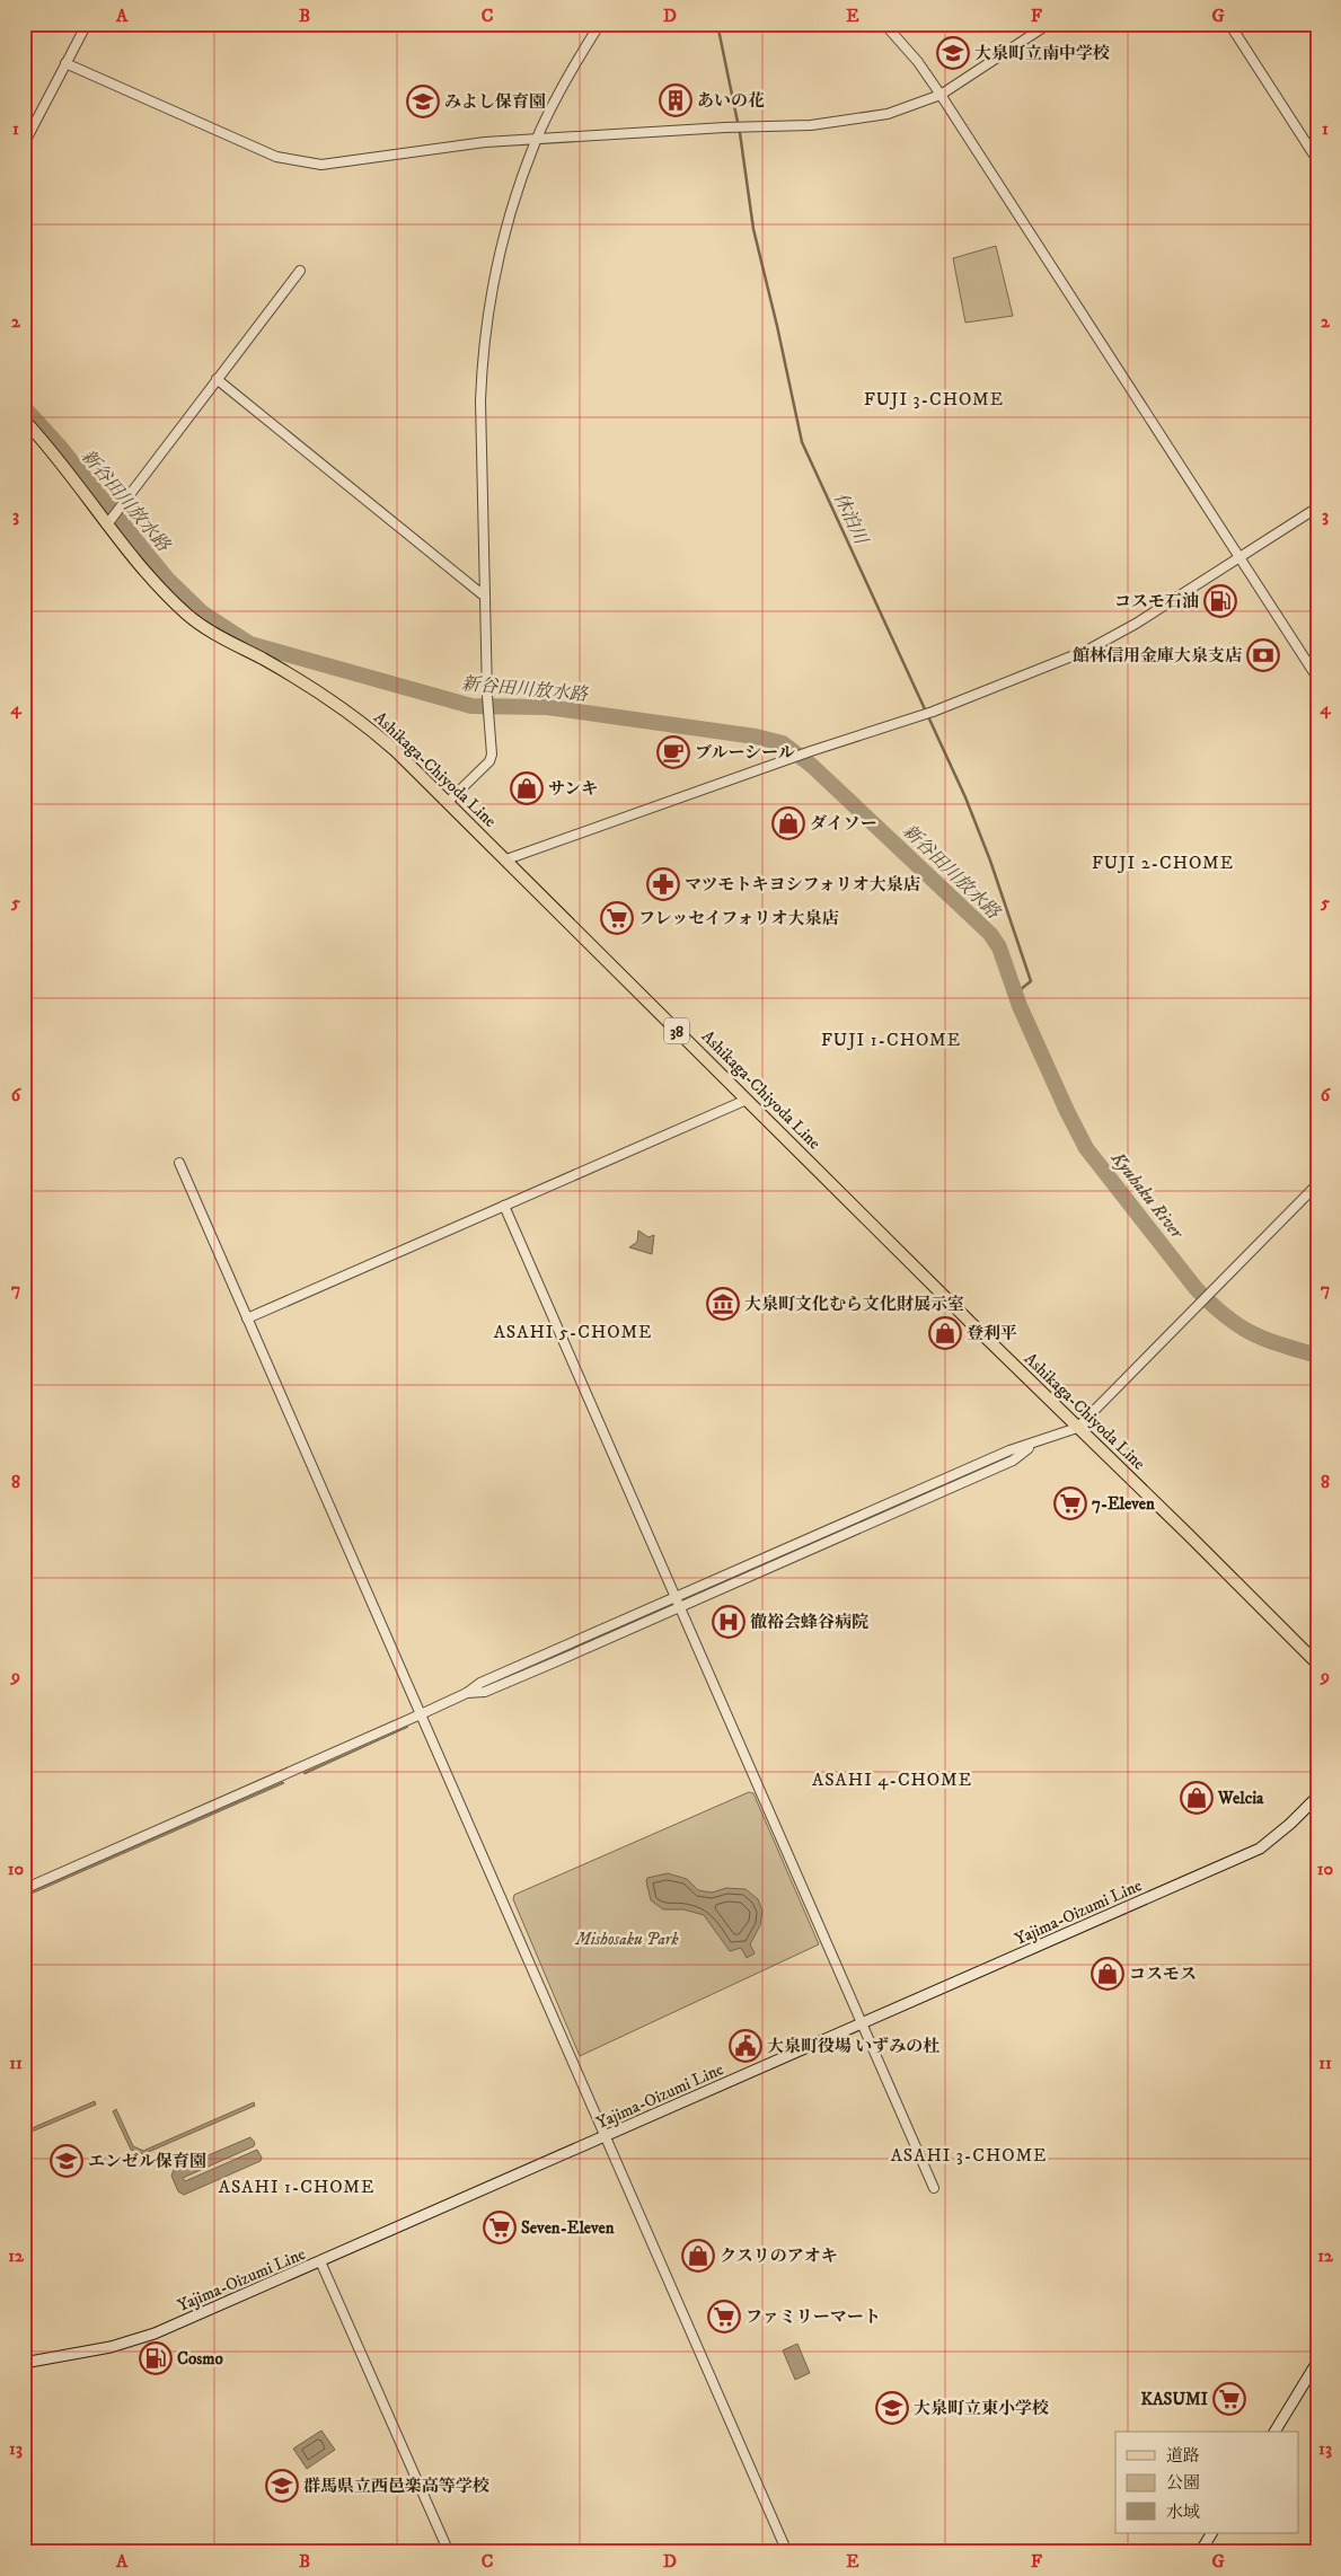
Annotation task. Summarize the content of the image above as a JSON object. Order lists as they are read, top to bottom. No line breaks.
{"streets":{"main road":["Ashikaga-Chiyoda Line","38","Yajima-Oizumi Line"]},"districts":["FUJI 3-CHOME","FUJI 2-CHOME","FUJI 1-CHOME","ASAHI 5-CHOME","ASAHI 4-CHOME","ASAHI 3-CHOME","ASAHI 1-CHOME"],"water":["新谷田川放水路","休泊川","Kyuhaku River"],"parks":["Mishosaku Park"],"places":{"school or university":["大泉町立南中学校","みよし保育園","エンゼル保育園","大泉町立東小学校","群馬県立西邑楽高等学校"],"building":["あいの花"],"fuel station":["コスモ石油","Cosmo"],"bank":["館林信用金庫大泉支店"],"cafe":["ブルーシール"],"shop":["サンキ","ダイソー","登利平","Welcia","コスモス","クスリのアオキ"],"pharmacy":["マツモトキヨシフォリオ大泉店"],"supermarket":["フレッセイフォリオ大泉店","7-Eleven","Seven-Eleven","ファミリーマート","KASUMI"],"museum":["大泉町文化むら文化財展示室"],"hospital":["徹裕会蜂谷病院"],"public building":["大泉町役場 いずみの杜"]},"legend":["道路","公園","水域"],"grid":{"columns":["A","B","C","D","E","F","G"],"rows":["1","2","3","4","5","6","7","8","9","10","11","12","13"]}}
